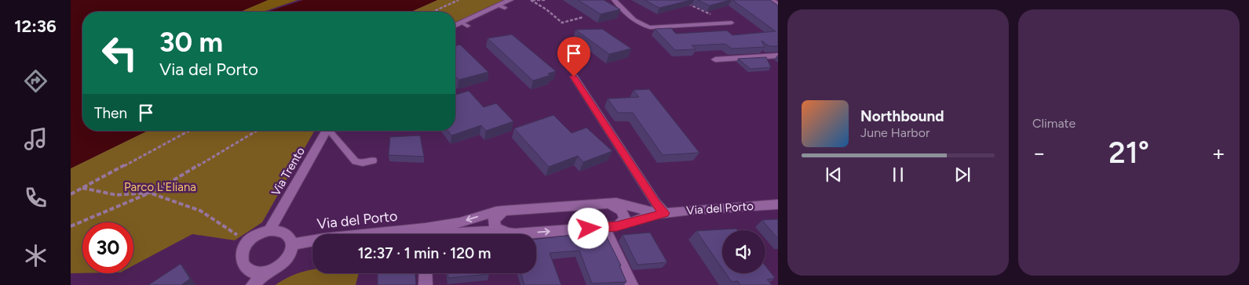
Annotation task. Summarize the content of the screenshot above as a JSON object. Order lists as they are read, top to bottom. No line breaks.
{"streets":{"street":["Via Trento","Via del Porto"]},"crossings":[["Via Trento","Via del Porto"]],"parks":["Parco L'Eliana"],"page":{"tabs":"12:36","tile":"Climate","turn":["30 m","Via del Porto"],"then":"Then","song":["Northbound","June Harbor"],"heat":["−","21°","+"],"limit":"30","trip":"12:37 · 1 min · 120 m"}}
